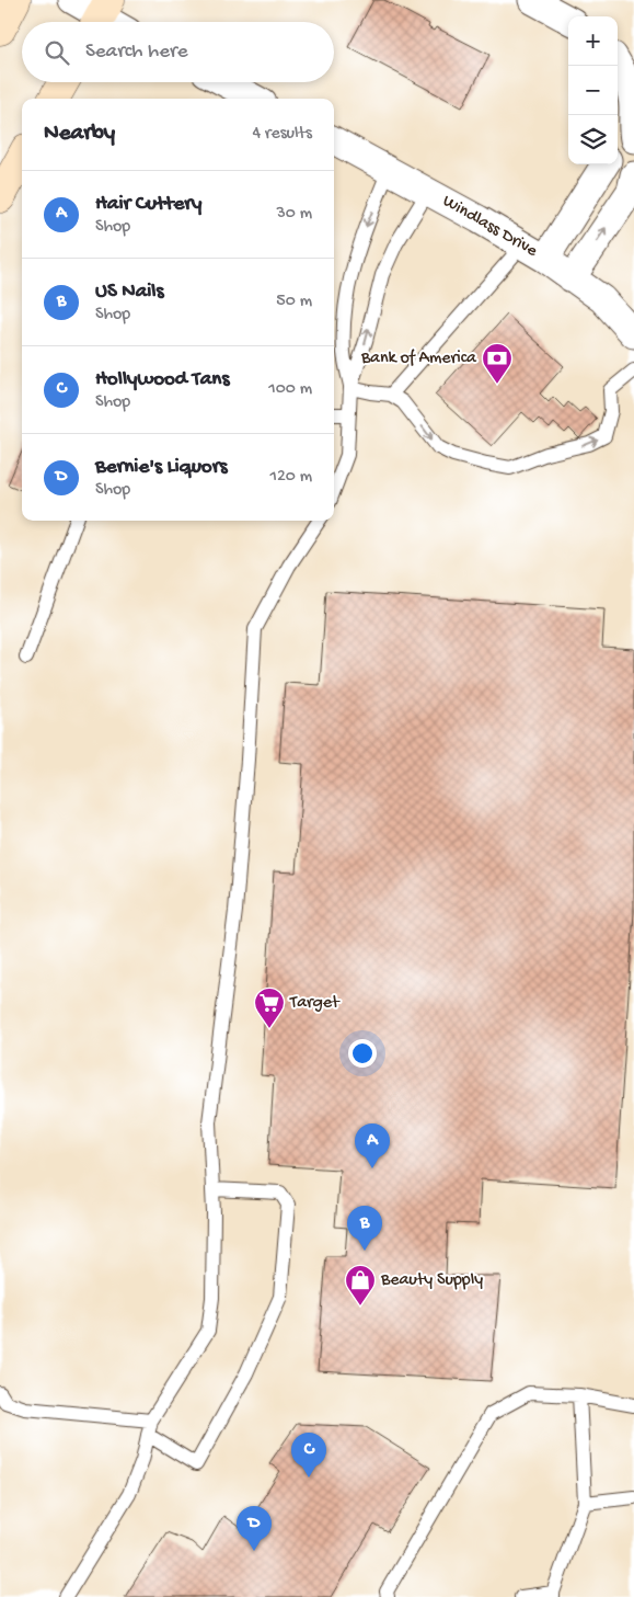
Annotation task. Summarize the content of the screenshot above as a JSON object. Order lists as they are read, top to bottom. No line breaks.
{"streets":{"street":["Windlass Drive"]},"places":{"bank":["Bank of America"],"supermarket":["Target"],"shop":["Beauty Supply"]},"page":{"map_buttons":["+","−"],"search":"Search here","heading":["Nearby","4 results"],"list":[{"mark":"A","name":"Hair Cuttery","note":"Shop","value":"30 m"},{"mark":"B","name":"US Nails","note":"Shop","value":"50 m"},{"mark":"C","name":"Hollywood Tans","note":"Shop","value":"100 m"},{"mark":"D","name":"Bernie's Liquors","note":"Shop","value":"120 m"}],"pins":["A","B","C","D"]}}
